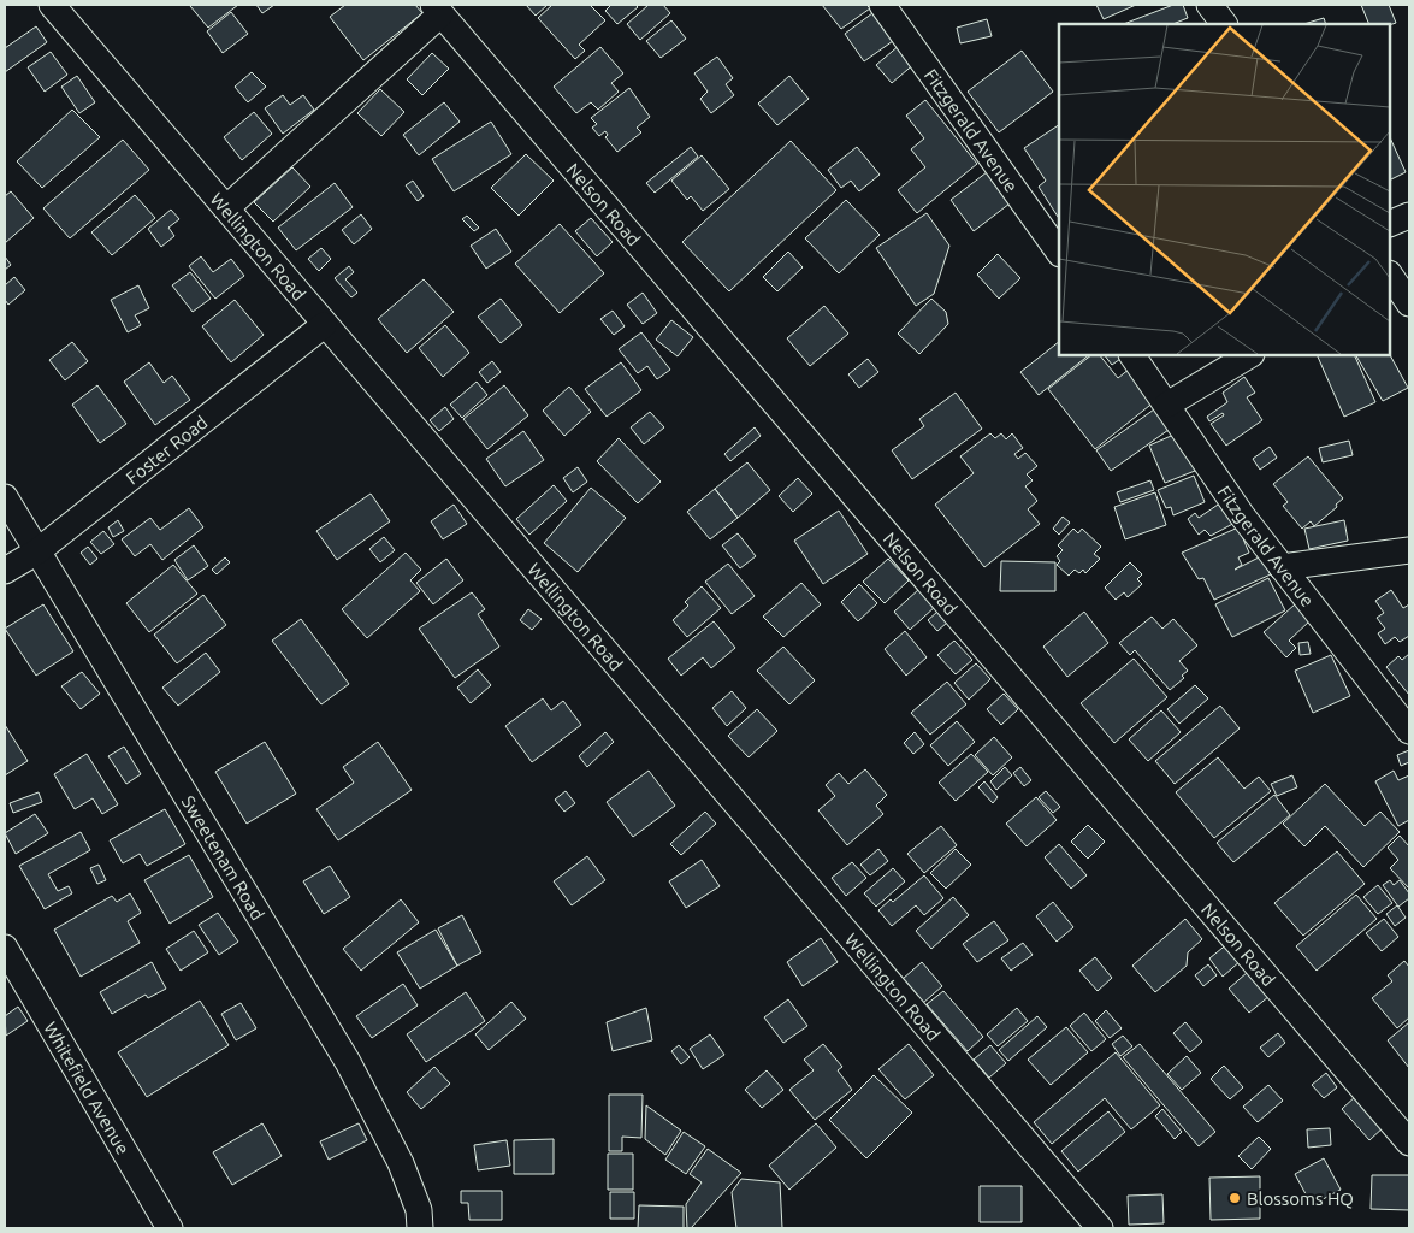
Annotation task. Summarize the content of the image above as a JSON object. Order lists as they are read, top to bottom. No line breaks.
{"streets":{"street":["Fitzgerald Avenue","Nelson Road","Wellington Road","Foster Road","Sweetenam Road","Whitefield Avenue"]},"crossings":[["Wellington Road","Foster Road"],["Foster Road","Sweetenam Road"]],"places":["Blossoms HQ"]}
